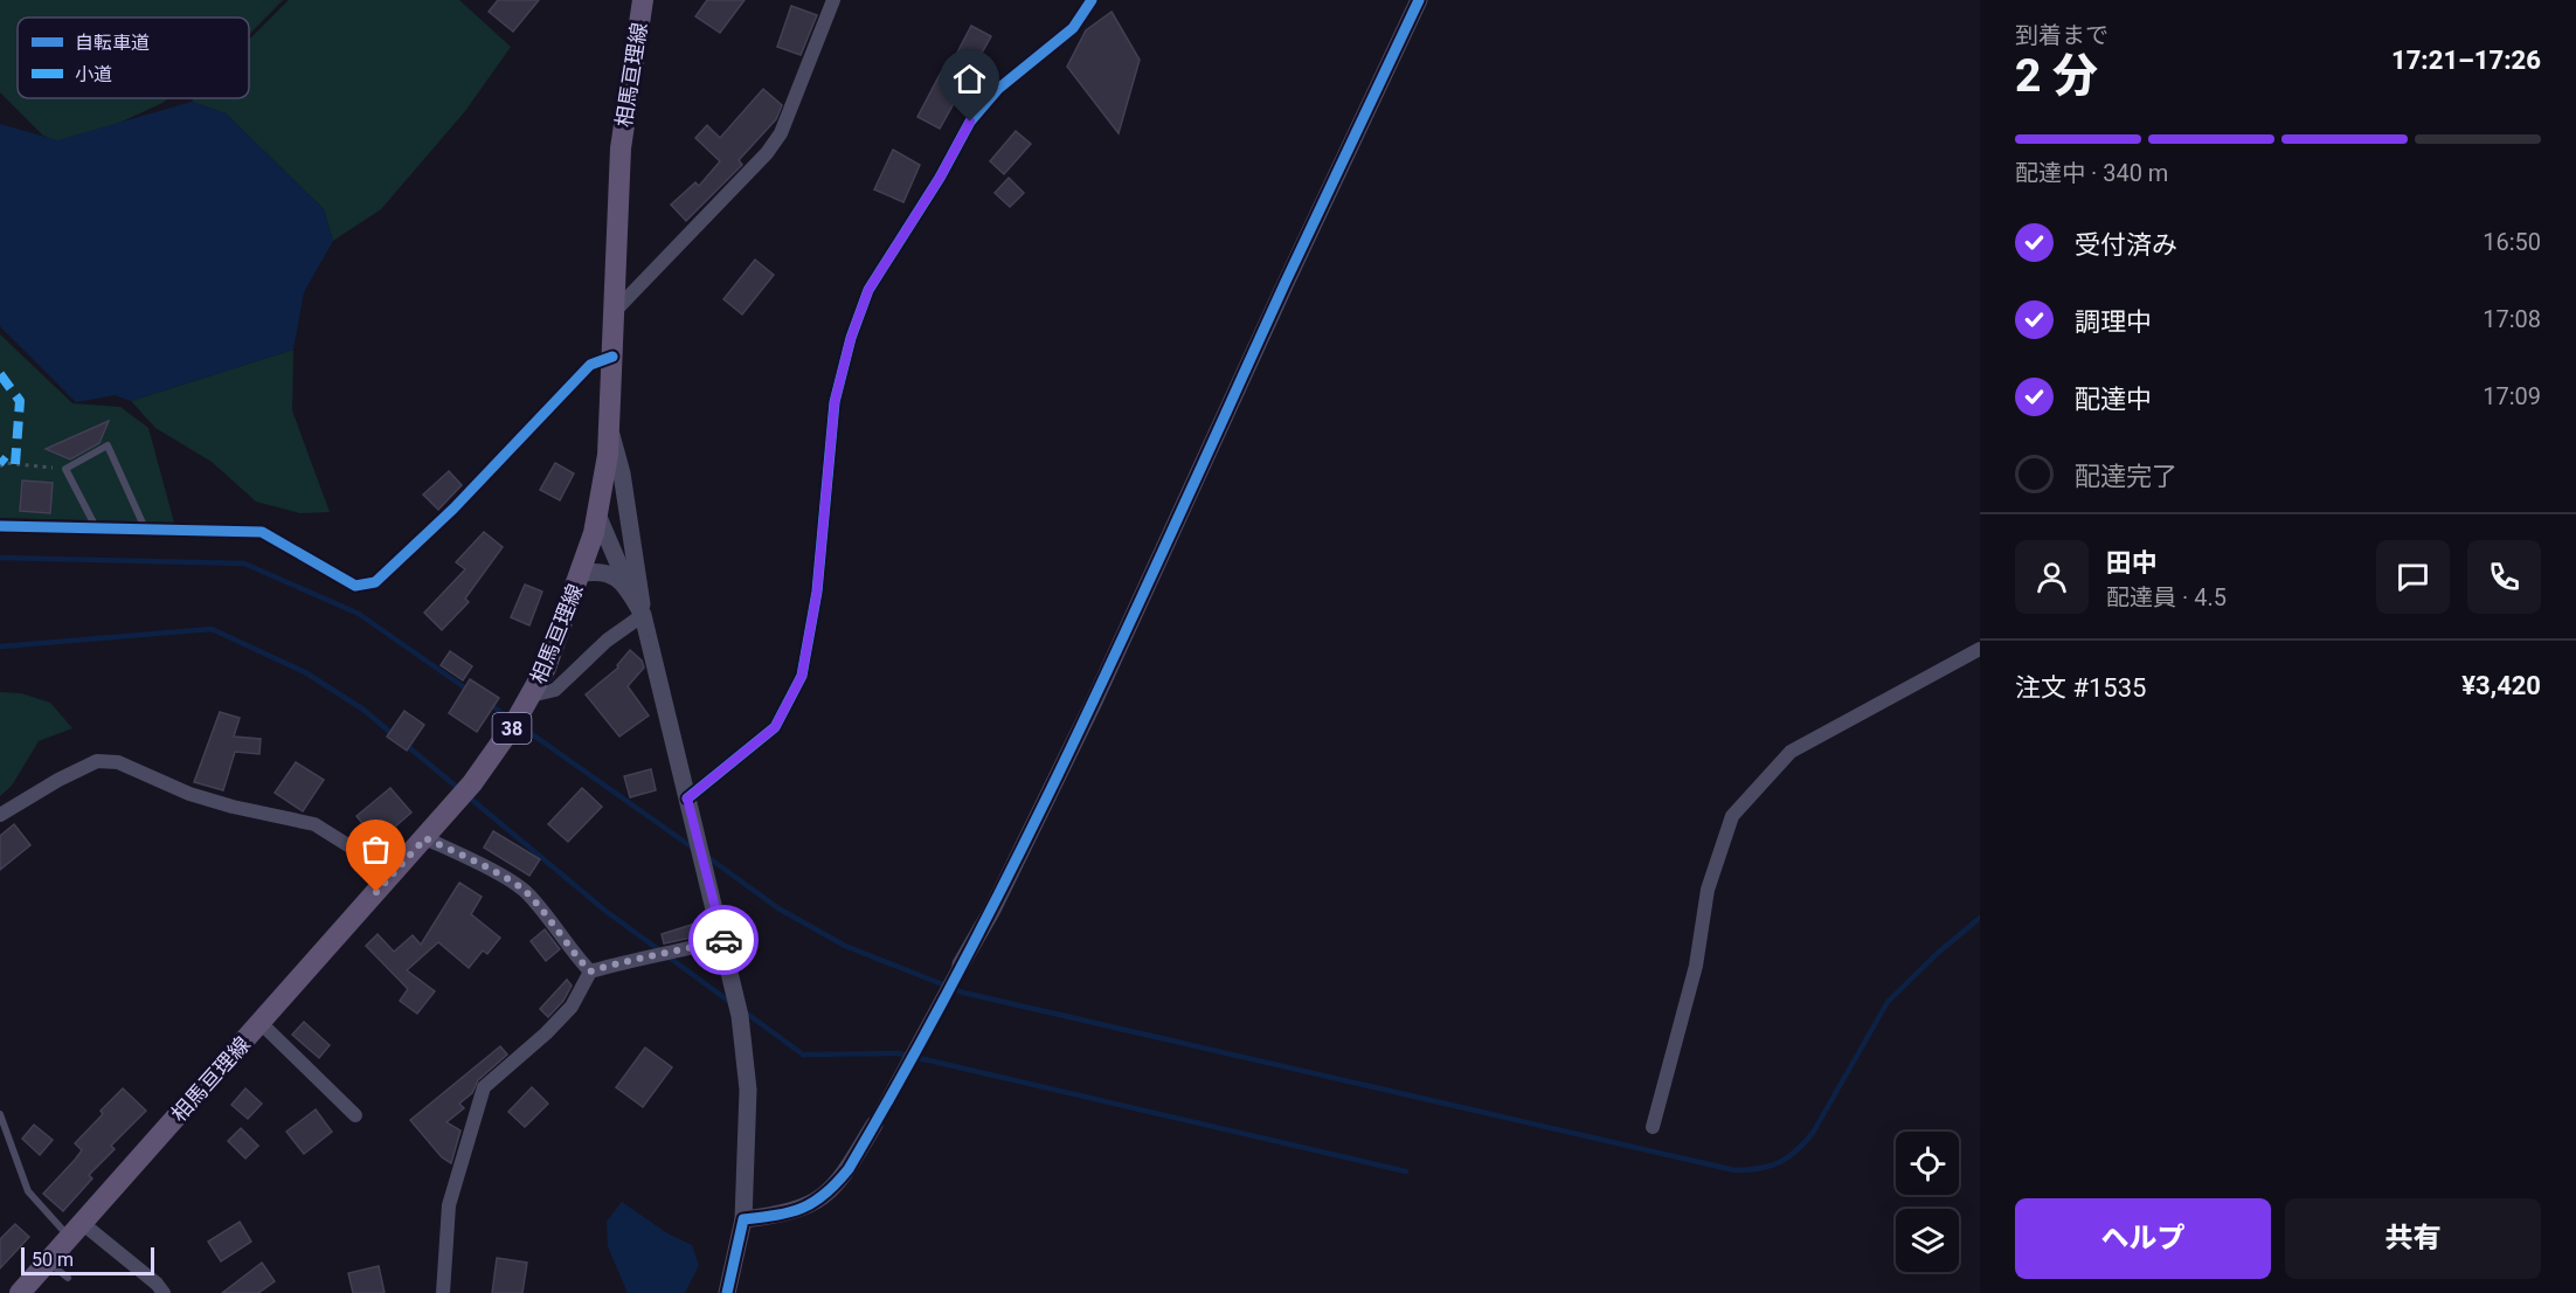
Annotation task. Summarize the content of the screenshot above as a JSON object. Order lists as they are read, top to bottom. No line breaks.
{"streets":{"main road":["相馬亘理線","38"]},"legend":["自転車道","小道"],"scale_bar":"50 m","page":{"heading":["2 分","到着まで","17:21–17:26"],"panel":["田中","配達員 · 4.5","注文 #1535","¥3,420"],"bar":"配達中 · 340 m","list":[["受付済み","16:50"],["調理中","17:08"],["配達中","17:09"],"配達完了"],"buttons":["ヘルプ","共有"],"scale":"50 m"}}
